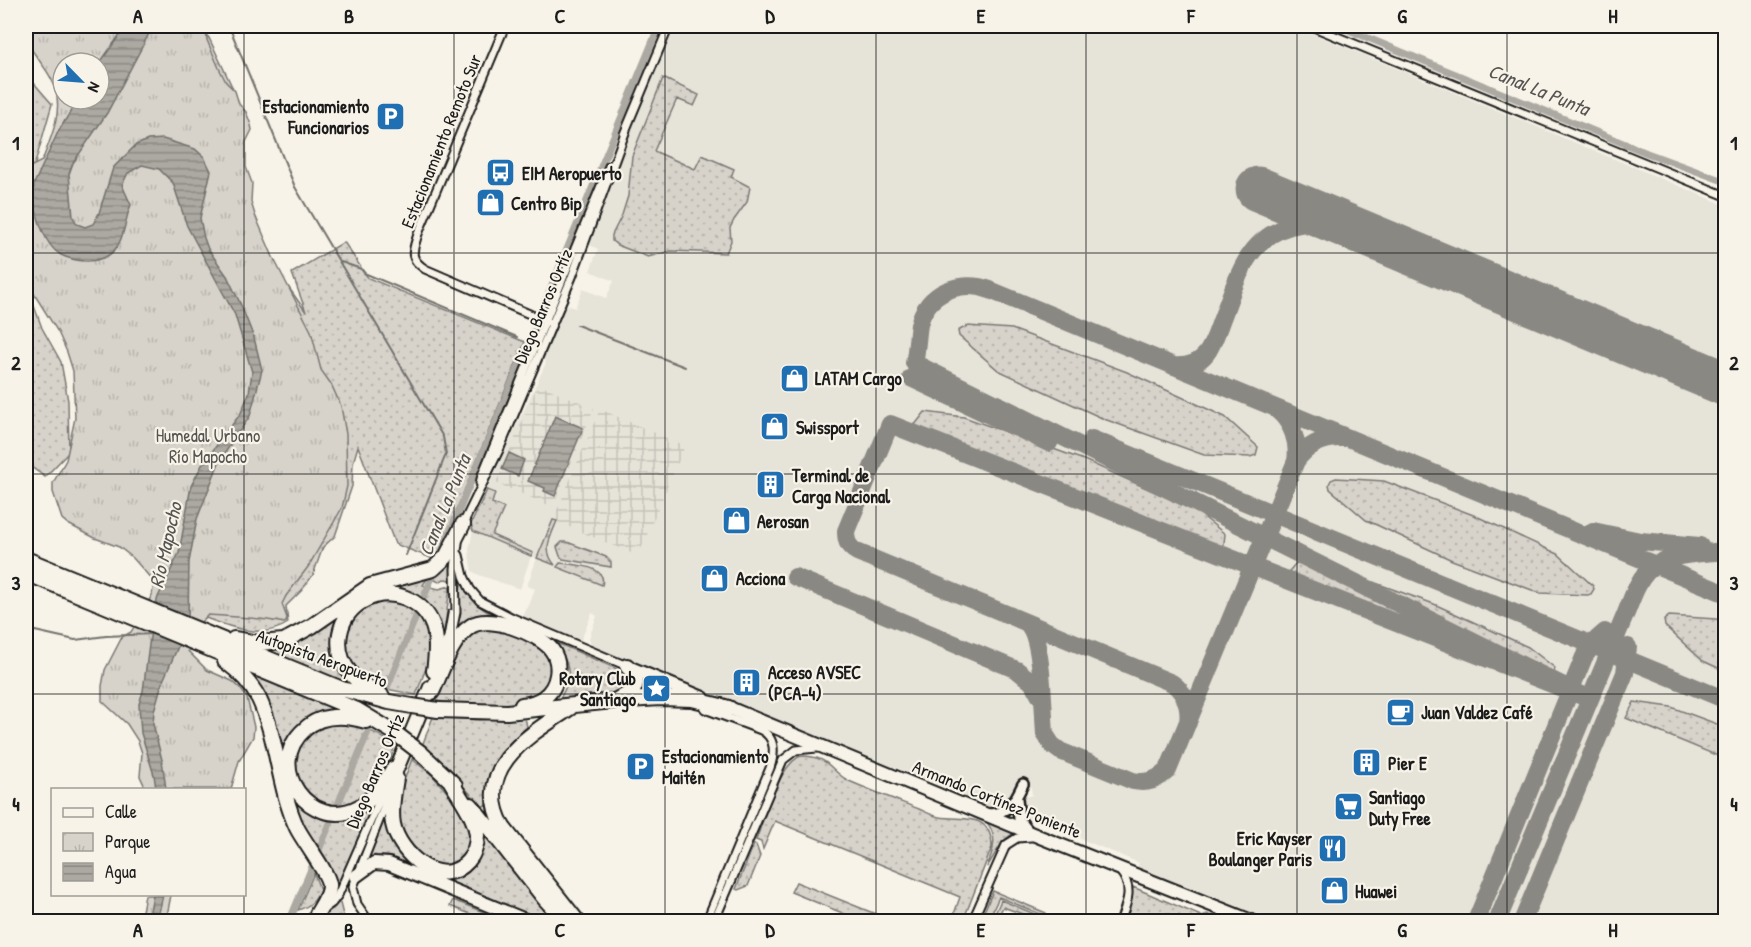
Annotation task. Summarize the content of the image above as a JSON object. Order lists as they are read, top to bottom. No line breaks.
{"streets":{"highway":["Autopista Aeropuerto","Armando Cortínez Poniente"],"street":["Estacionamiento Remoto Sur","Diego Barros Ortíz"]},"crossings":[["Estacionamiento Remoto Sur","Diego Barros Ortíz"],["Autopista Aeropuerto","Armando Cortínez Poniente"]],"water":["Canal La Punta","Río Mapocho"],"parks":["Humedal Urbano Río Mapocho"],"places":{"parking":["Estacionamiento Funcionarios","Estacionamiento Maitén"],"bus stop":["EIM Aeropuerto"],"shop":["Centro Bip","LATAM Cargo","Swissport","Aerosan","Acciona","Huawei"],"building":["Terminal de Carga Nacional","Acceso AVSEC (PCA-4)","Pier E"],"place":["Rotary Club Santiago"],"cafe":["Juan Valdez Café"],"supermarket":["Santiago Duty Free"],"restaurant":["Eric Kayser Boulanger Paris"]},"legend":["Calle","Parque","Agua"],"north":"bottom right","grid":{"columns":["A","B","C","D","E","F","G","H"],"rows":["1","2","3","4"]}}
